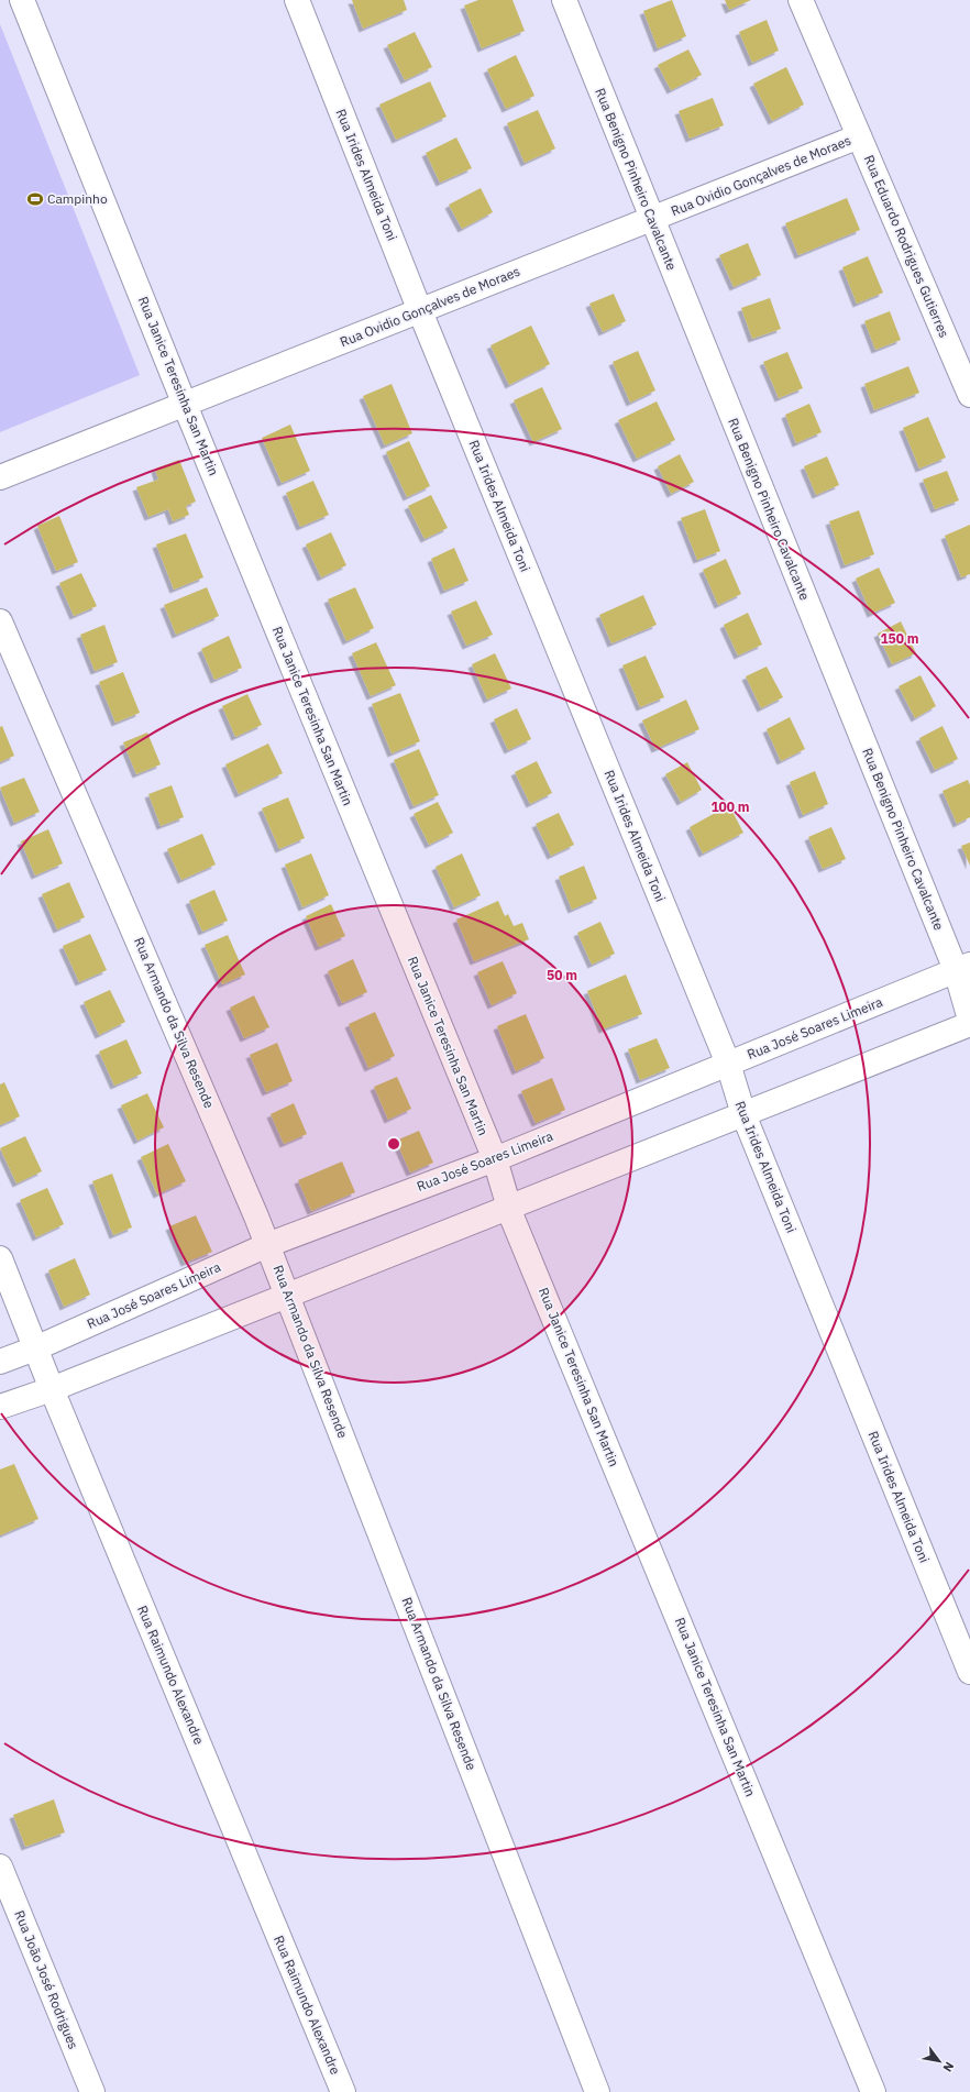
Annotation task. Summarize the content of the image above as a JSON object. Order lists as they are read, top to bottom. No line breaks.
{"streets":{"street":["Rua Irides Almeida Toni","Rua Ovidio Gonçalves de Moraes","Rua Benigno Pinheiro Cavalcante","Rua Eduardo Rodrigues Gutierres","Rua Janice Teresinha San Martin","Rua Armando da Silva Resende","Rua José Soares Limeira","Rua Raimundo Alexandre","Rua João José Rodrigues"]},"crossings":[["Rua Irides Almeida Toni","Rua Ovidio Gonçalves de Moraes"],["Rua Irides Almeida Toni","Rua José Soares Limeira"],["Rua Ovidio Gonçalves de Moraes","Rua Benigno Pinheiro Cavalcante"],["Rua Ovidio Gonçalves de Moraes","Rua Eduardo Rodrigues Gutierres"],["Rua Ovidio Gonçalves de Moraes","Rua Janice Teresinha San Martin"],["Rua Benigno Pinheiro Cavalcante","Rua José Soares Limeira"],["Rua Janice Teresinha San Martin","Rua José Soares Limeira"],["Rua Armando da Silva Resende","Rua José Soares Limeira"],["Rua José Soares Limeira","Rua Raimundo Alexandre"]],"places":{"sports":["Campinho"]},"north":"bottom right","rings":["150 m","100 m","50 m"]}
